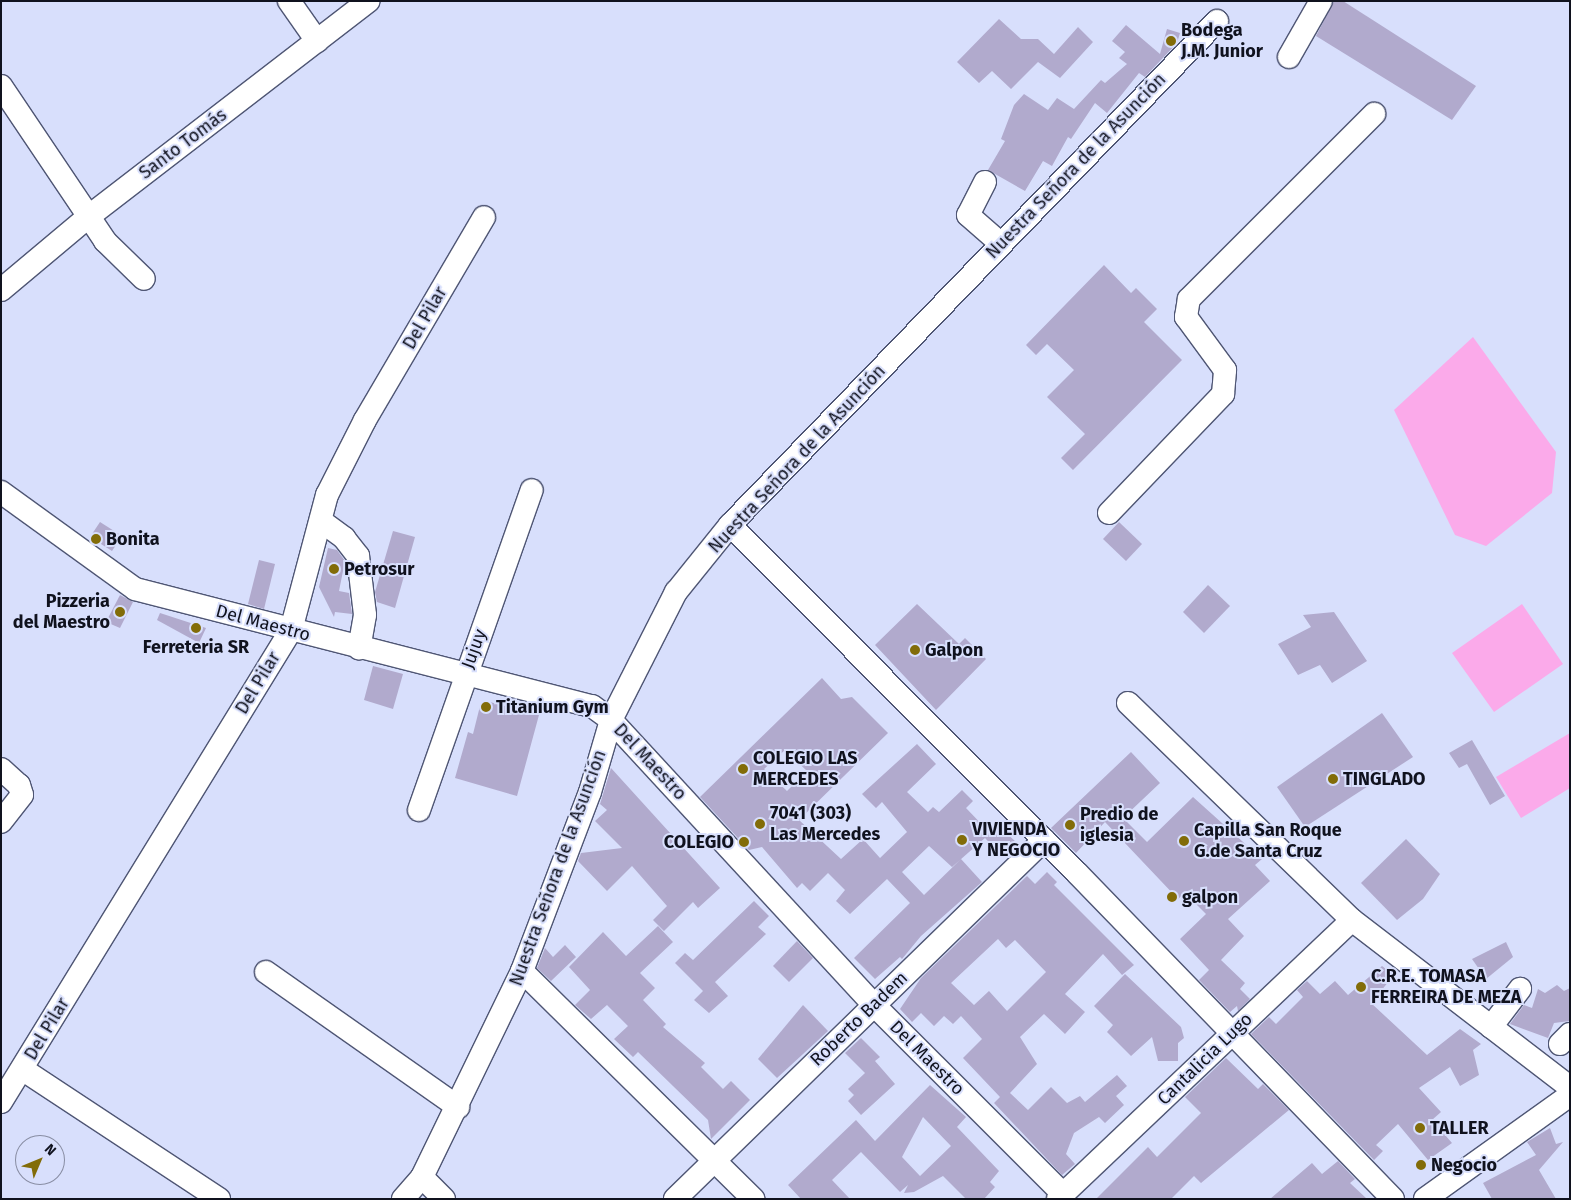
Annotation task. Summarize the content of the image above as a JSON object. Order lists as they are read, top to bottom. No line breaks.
{"streets":{"street":["Santo Tomás","Nuestra Señora de la Asunción","Del Pilar","Del Maestro","Jujuy","Roberto Badem","Cantalicia Lugo"]},"crossings":[["Nuestra Señora de la Asunción","Del Maestro"],["Del Pilar","Del Maestro"],["Del Maestro","Jujuy"],["Del Maestro","Roberto Badem"],["Del Maestro","Cantalicia Lugo"]],"places":["Bodega J.M. Junior","Bonita","Petrosur","Pizzeria del Maestro","Ferreteria SR","Galpon","Titanium Gym","COLEGIO LAS MERCEDES","TINGLADO","7041 (303) Las Mercedes","Predio de iglesia","VIVIENDA Y NEGOCIO","Capilla San Roque G.de Santa Cruz","COLEGIO","galpon","C.R.E. TOMASA FERREIRA DE MEZA","TALLER","Negocio"],"north":"top right"}
